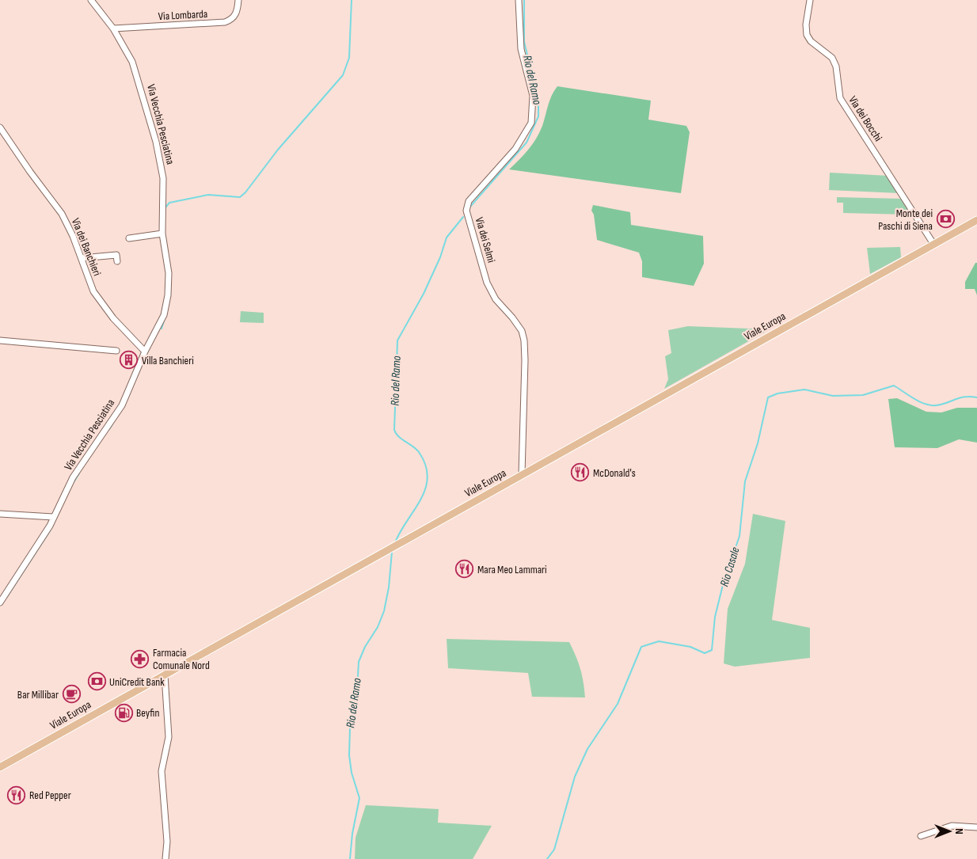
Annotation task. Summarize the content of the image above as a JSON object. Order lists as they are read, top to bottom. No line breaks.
{"streets":{"main road":["Viale Europa"],"street":["Via Lombarda","Via dei Bocchi","Via Vecchia Pesciatina","Via dei Selmi","Via dei Banchieri"]},"crossings":[["Via Lombarda","Via Vecchia Pesciatina"],["Via dei Bocchi","Viale Europa"],["Via Vecchia Pesciatina","Via dei Banchieri"],["Via dei Selmi","Viale Europa"]],"water":["Rio del Ramo","Rio Casale"],"places":{"bank":["Monte dei Paschi di Siena","UniCredit Bank"],"building":["Villa Banchieri"],"restaurant":["McDonald's","Mara Meo Lammari","Red Pepper"],"pharmacy":["Farmacia Comunale Nord"],"cafe":["Bar Millibar"],"fuel station":["Beyfin"]},"north":"right"}
